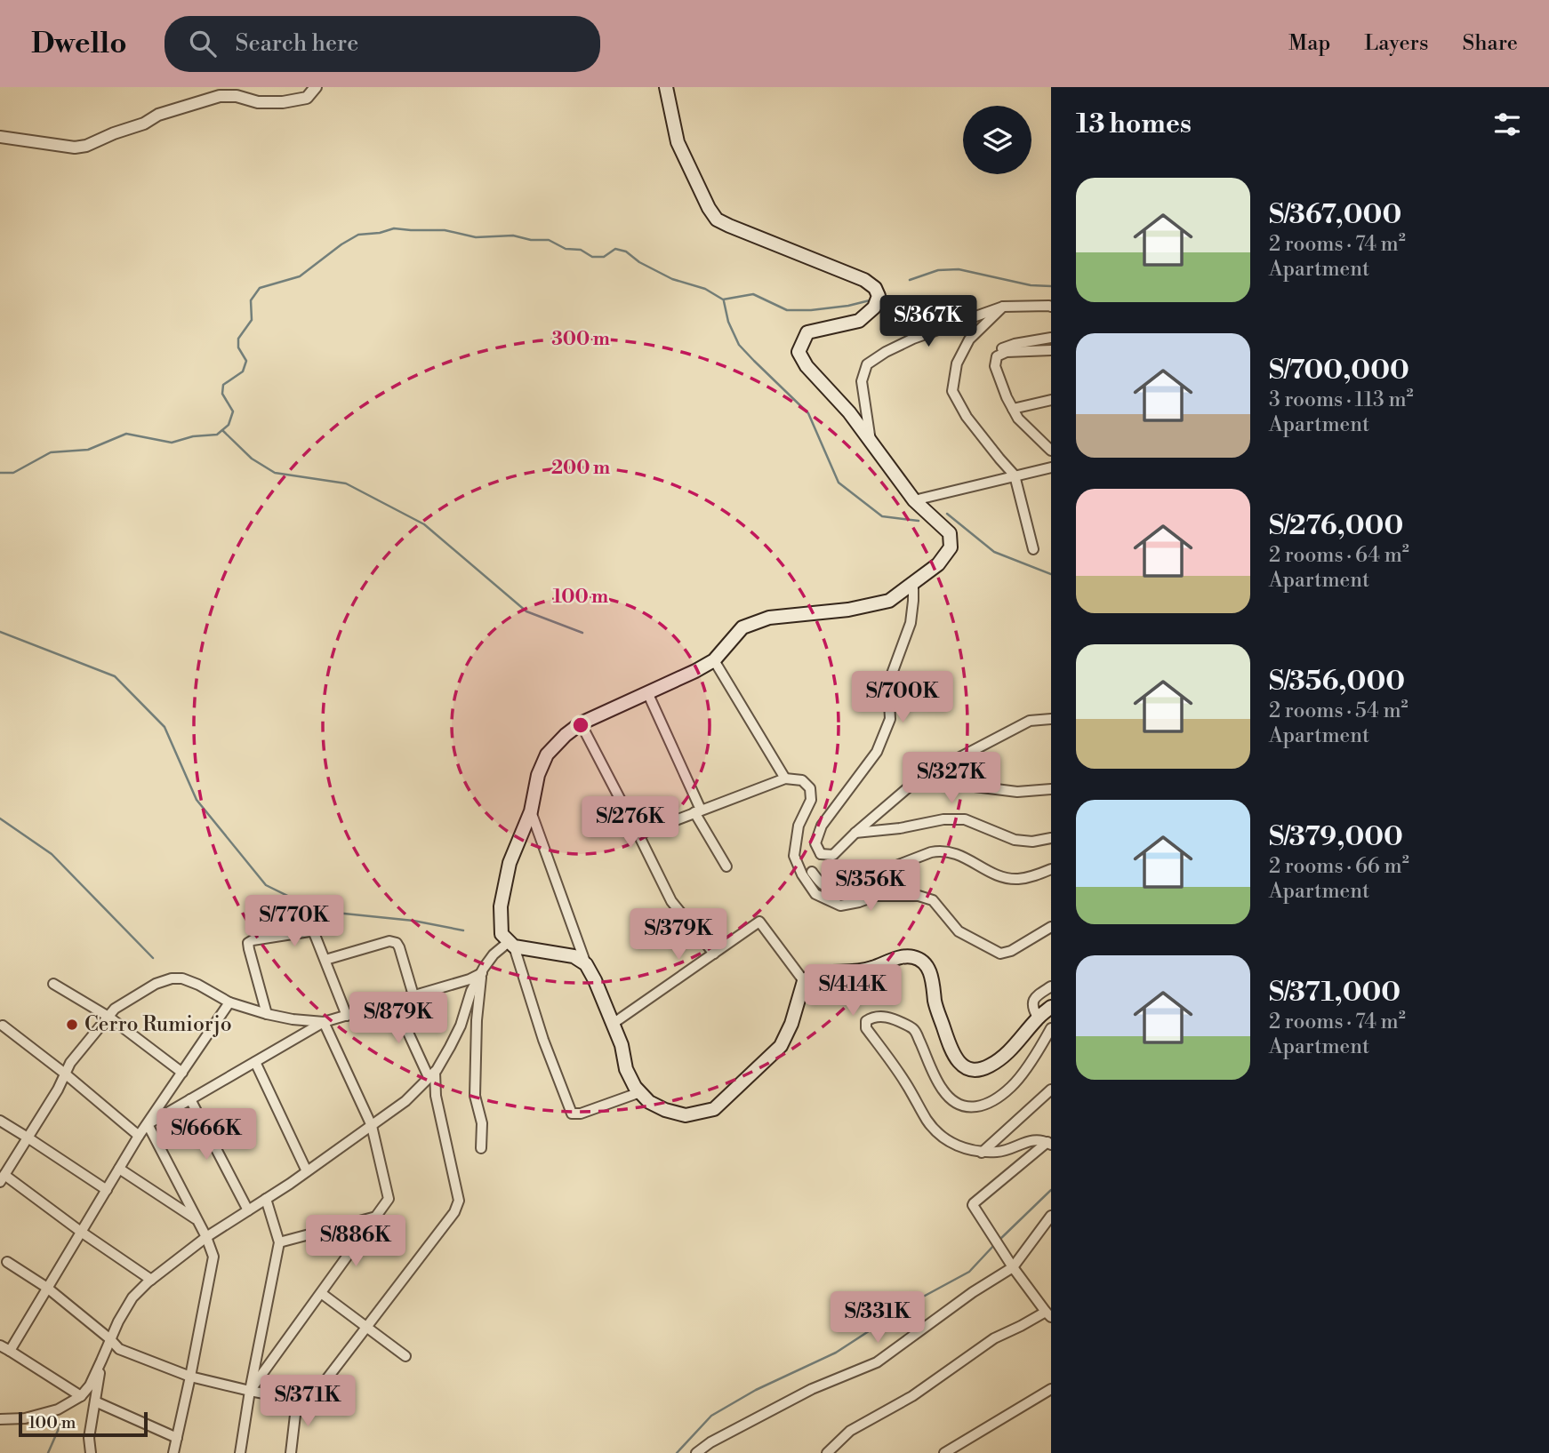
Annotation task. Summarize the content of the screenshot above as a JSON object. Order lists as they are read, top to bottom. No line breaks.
{"places":["Cerro Rumiorjo"],"scale_bar":"100 m","page":{"header":"Dwello","search":"Search here","nav":["Map","Layers","Share"],"heading":"13 homes","list":[{"name":"S/367,000","note":"2 rooms · 74 m² · Apartment"},{"name":"S/700,000","note":"3 rooms · 113 m² · Apartment"},{"name":"S/276,000","note":"2 rooms · 64 m² · Apartment"},{"name":"S/356,000","note":"2 rooms · 54 m² · Apartment"},{"name":"S/379,000","note":"2 rooms · 66 m² · Apartment"},{"name":"S/371,000","note":"2 rooms · 74 m² · Apartment"}],"price":["S/367K","S/700K","S/327K","S/276K","S/356K","S/770K","S/379K","S/414K","S/879K","S/666K","S/886K","S/331K","S/371K"],"scale":"100 m"},"rings":["300 m","200 m","100 m"]}
